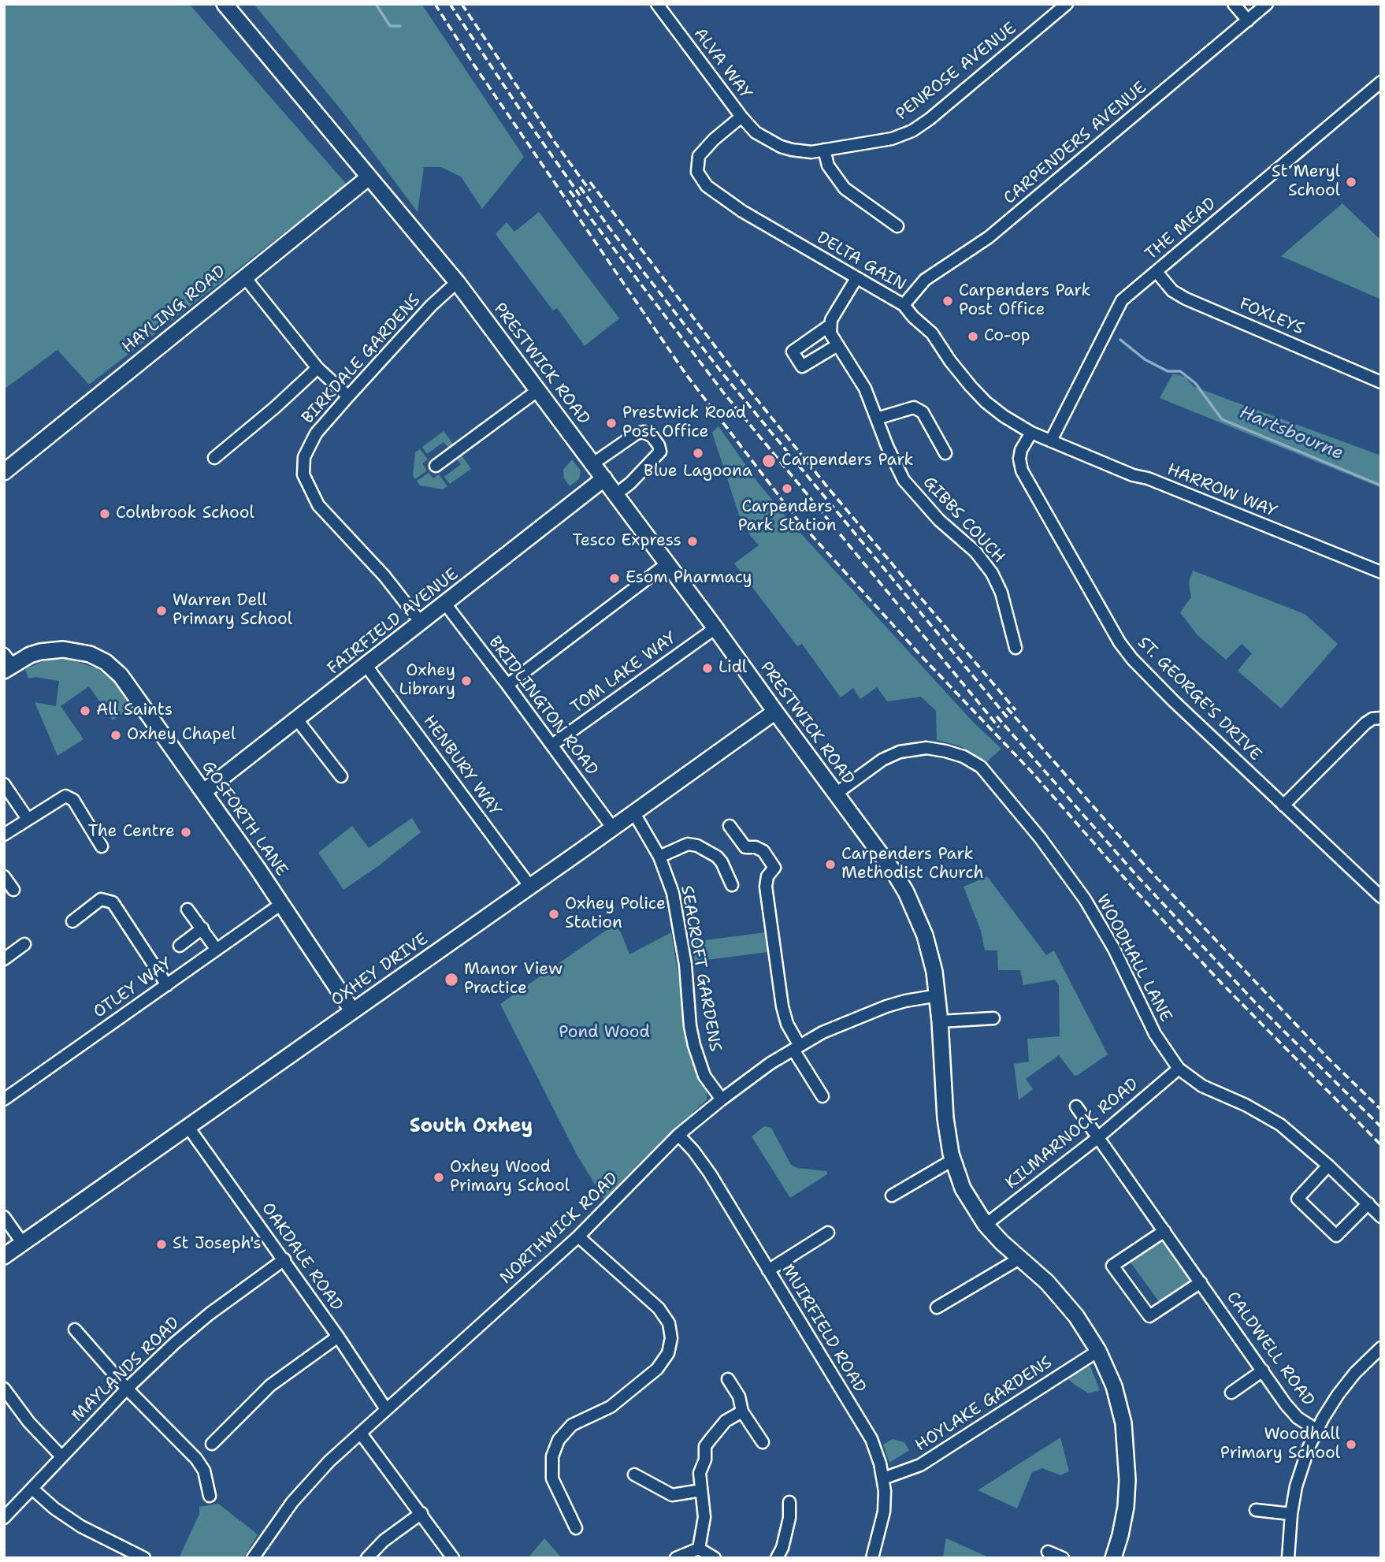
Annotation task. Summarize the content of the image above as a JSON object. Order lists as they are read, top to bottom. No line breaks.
{"streets":{"street":["ALVA WAY","PENROSE AVENUE","CARPENDERS AVENUE","THE MEAD","DELTA GAIN","HAYLING ROAD","FOXLEYS","BIRKDALE GARDENS","PRESTWICK ROAD","HARROW WAY","GIBBS COUCH","FAIRFIELD AVENUE","TOM LAKE WAY","ST. GEORGE'S DRIVE","BRIDLINGTON ROAD","HENBURY WAY","GOSFORTH LANE","WOODHALL LANE","SEACROFT GARDENS","OXHEY DRIVE","OTLEY WAY","KILMARNOCK ROAD","NORTHWICK ROAD","OAKDALE ROAD","MUIRFIELD ROAD","CALDWELL ROAD","MAYLANDS ROAD","HOYLAKE GARDENS"]},"crossings":[["ALVA WAY","PENROSE AVENUE"],["ALVA WAY","DELTA GAIN"],["PENROSE AVENUE","DELTA GAIN"],["CARPENDERS AVENUE","DELTA GAIN"],["THE MEAD","DELTA GAIN"],["THE MEAD","FOXLEYS"],["THE MEAD","HARROW WAY"],["DELTA GAIN","HARROW WAY"],["DELTA GAIN","ST. GEORGE'S DRIVE"],["HAYLING ROAD","PRESTWICK ROAD"],["BIRKDALE GARDENS","PRESTWICK ROAD"],["BIRKDALE GARDENS","FAIRFIELD AVENUE"],["PRESTWICK ROAD","FAIRFIELD AVENUE"],["PRESTWICK ROAD","TOM LAKE WAY"],["PRESTWICK ROAD","WOODHALL LANE"],["PRESTWICK ROAD","OXHEY DRIVE"],["PRESTWICK ROAD","KILMARNOCK ROAD"],["PRESTWICK ROAD","NORTHWICK ROAD"],["PRESTWICK ROAD","HOYLAKE GARDENS"],["FAIRFIELD AVENUE","BRIDLINGTON ROAD"],["FAIRFIELD AVENUE","HENBURY WAY"],["FAIRFIELD AVENUE","GOSFORTH LANE"],["TOM LAKE WAY","BRIDLINGTON ROAD"],["BRIDLINGTON ROAD","OXHEY DRIVE"],["HENBURY WAY","OXHEY DRIVE"],["GOSFORTH LANE","OXHEY DRIVE"],["GOSFORTH LANE","OTLEY WAY"],["WOODHALL LANE","KILMARNOCK ROAD"],["SEACROFT GARDENS","OXHEY DRIVE"],["SEACROFT GARDENS","NORTHWICK ROAD"],["OXHEY DRIVE","OAKDALE ROAD"],["KILMARNOCK ROAD","CALDWELL ROAD"],["NORTHWICK ROAD","OAKDALE ROAD"],["NORTHWICK ROAD","MUIRFIELD ROAD"],["OAKDALE ROAD","MAYLANDS ROAD"],["MUIRFIELD ROAD","HOYLAKE GARDENS"]],"districts":["South Oxhey"],"water":["Hartsbourne"],"parks":["Pond Wood"],"places":["St Meryl School","Carpenders Park Post Office","Co-op","Prestwick Road Post Office","Blue Lagoona","Carpenders Park","Carpenders Park Station","Colnbrook School","Tesco Express","Esom Pharmacy","Warren Dell Primary School","Lidl","Oxhey Library","All Saints","Oxhey Chapel","The Centre","Carpenders Park Methodist Church","Oxhey Police Station","Manor View Practice","Oxhey Wood Primary School","St Joseph's","Woodhall Primary School"]}
